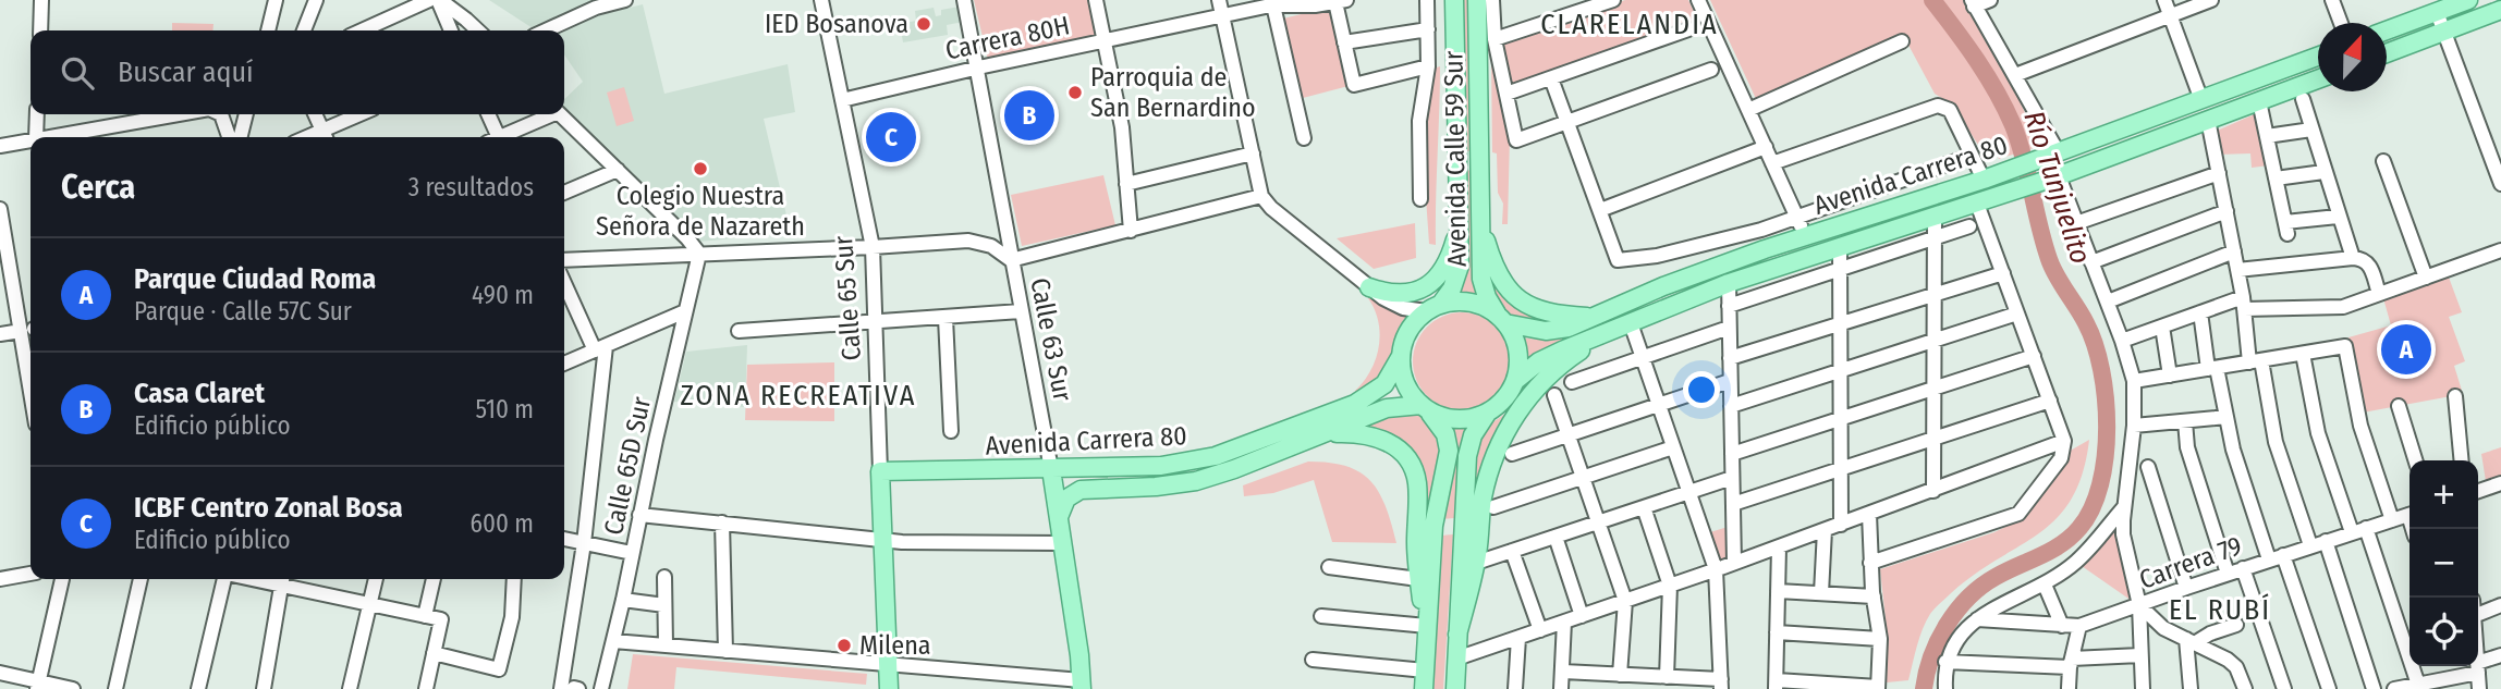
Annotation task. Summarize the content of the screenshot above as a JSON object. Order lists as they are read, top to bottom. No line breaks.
{"streets":{"main road":["Avenida Calle 59 Sur","Avenida Carrera 80","Calle 65 Sur","Calle 63 Sur"],"street":["Carrera 80H","Calle 65D Sur","Carrera 79"]},"crossings":[["Carrera 80H","Calle 65 Sur"],["Carrera 80H","Calle 63 Sur"],["Avenida Calle 59 Sur","Avenida Carrera 80"],["Avenida Carrera 80","Calle 65 Sur"],["Avenida Carrera 80","Calle 63 Sur"]],"districts":["CLARELANDIA","ZONA RECREATIVA","EL RUBÍ"],"water":["Río Tunjuelito"],"places":["IED Bosanova","Parroquia de San Bernardino","Colegio Nuestra Señora de Nazareth","Milena"],"north":"top","page":{"search":"Buscar aquí","pins":["B","C","A"],"heading":["Cerca","3 resultados"],"list":[{"mark":"A","name":"Parque Ciudad Roma","note":"Parque · Calle 57C Sur","value":"490 m"},{"mark":"B","name":"Casa Claret","note":"Edificio público","value":"510 m"},{"mark":"C","name":"ICBF Centro Zonal Bosa","note":"Edificio público","value":"600 m"}],"map_buttons":["+","−"]}}
